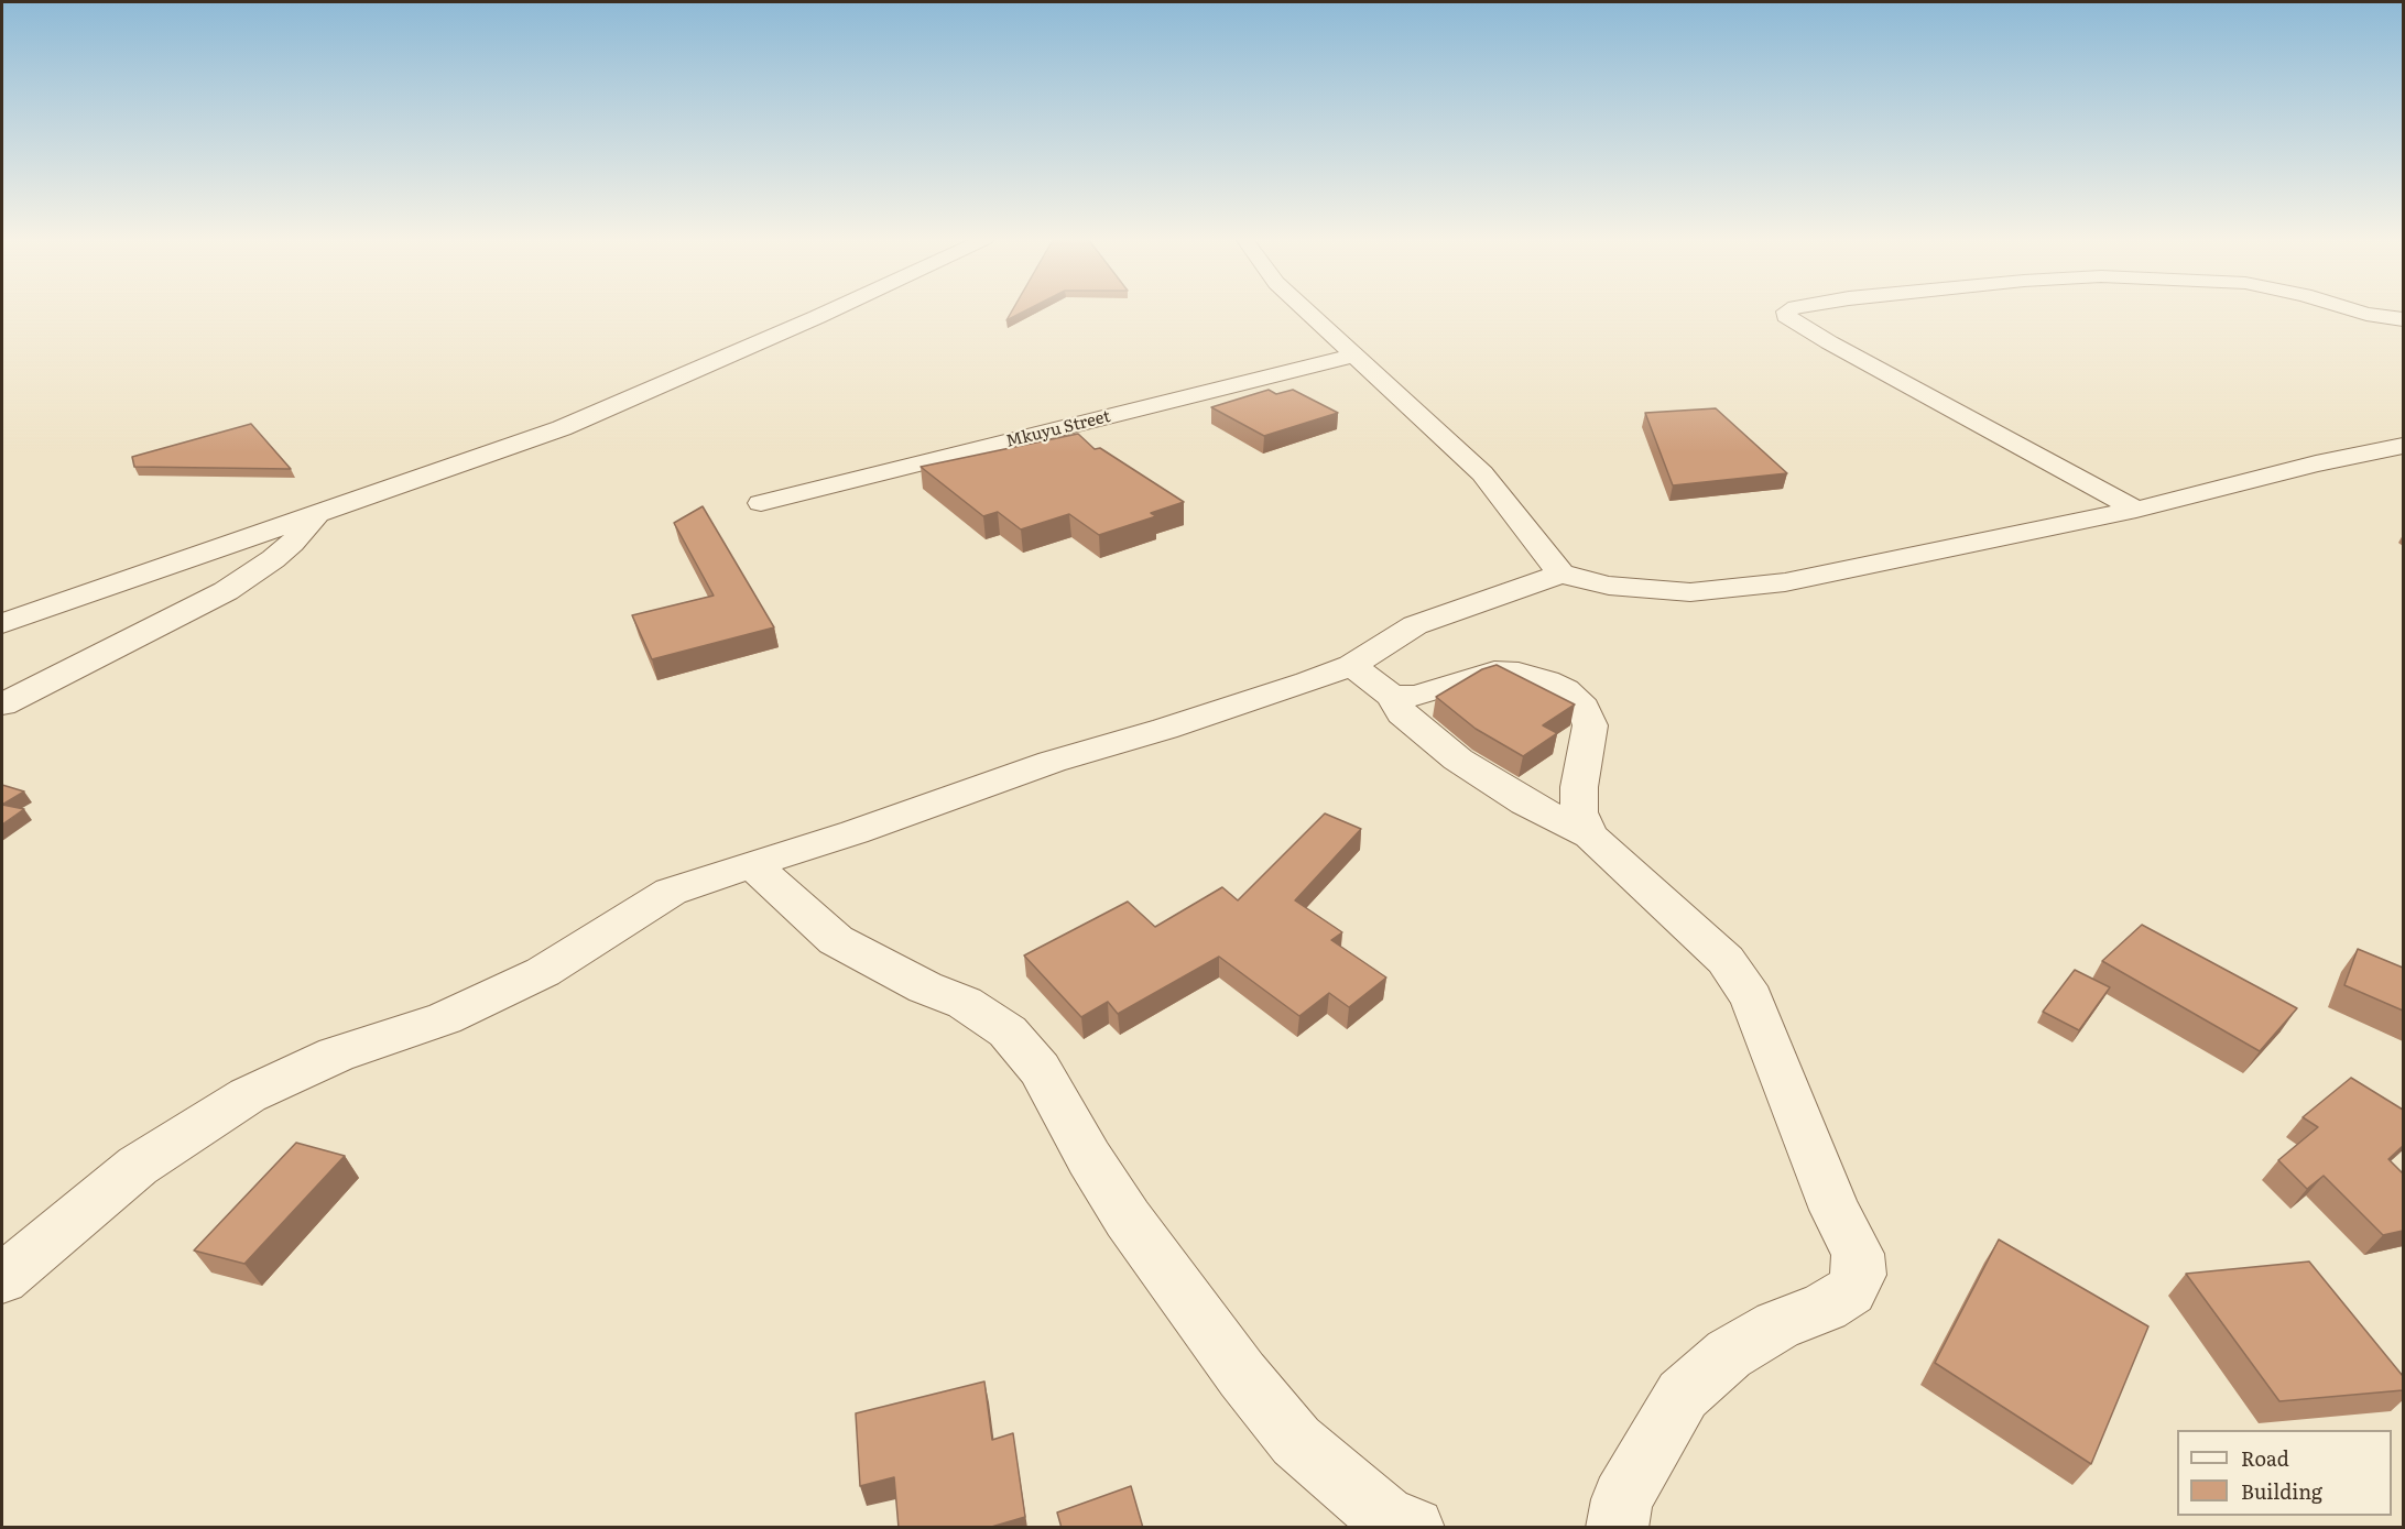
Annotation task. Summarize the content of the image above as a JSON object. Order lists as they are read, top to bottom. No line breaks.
{"streets":{"street":["Mkuyu Street"]},"legend":["Road","Building"]}
